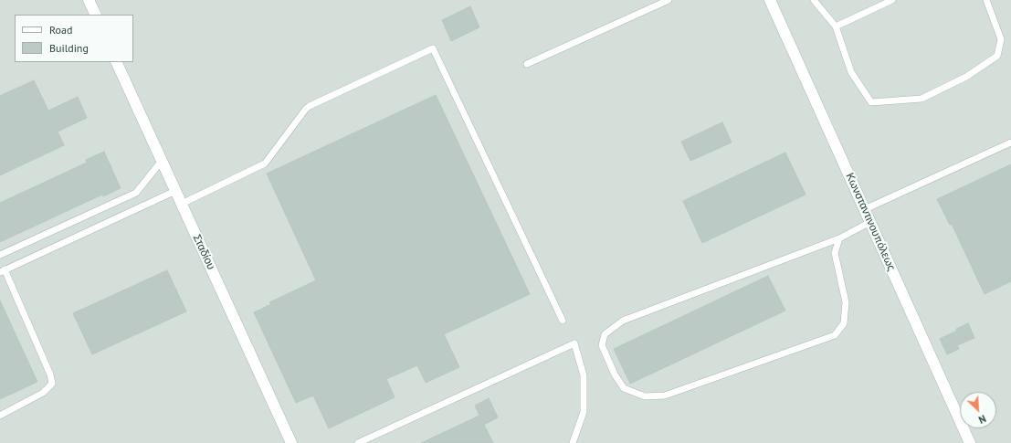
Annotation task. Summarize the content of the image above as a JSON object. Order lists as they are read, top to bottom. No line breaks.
{"streets":{"street":["Κωνσταντινουπόλεως","Σταδίου"]},"legend":["Road","Building"],"north":"bottom right"}
